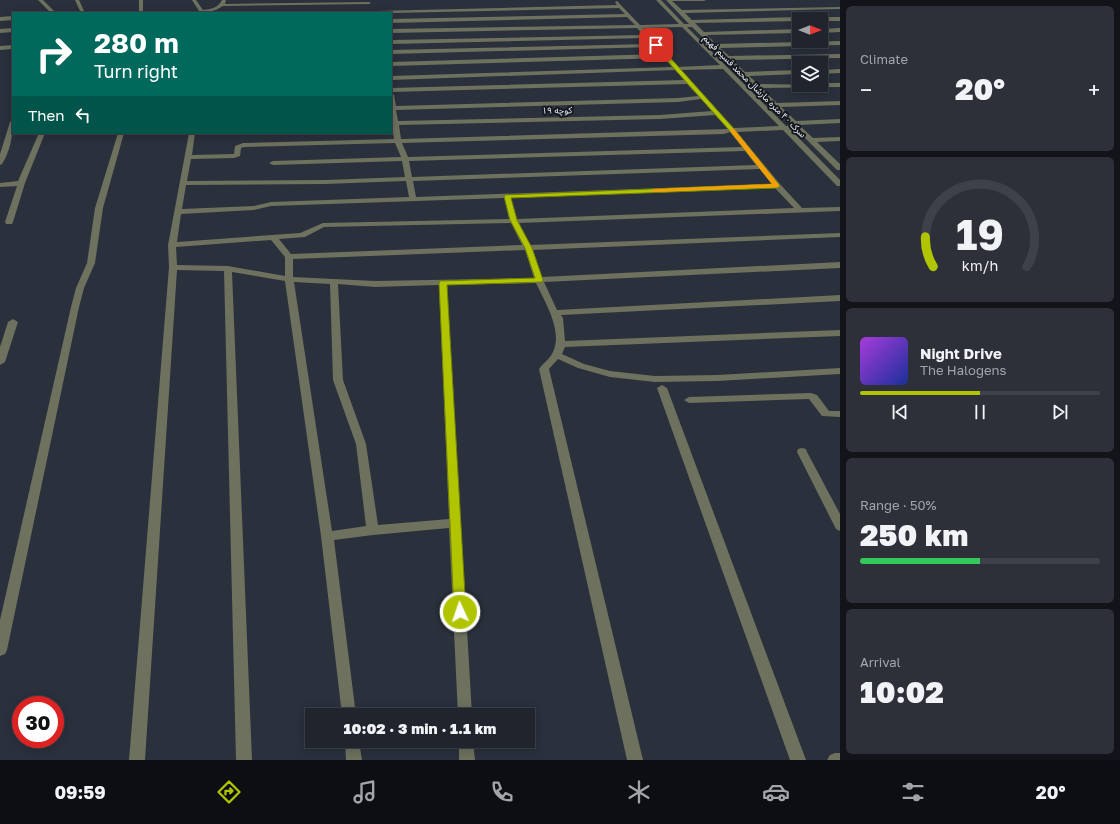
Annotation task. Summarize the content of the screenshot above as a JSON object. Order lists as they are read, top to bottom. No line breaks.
{"streets":{"street":["سرک ۴۰ متره مارشال محمد قسیم فهیم","کوچه ۱۹"]},"north":"right","page":{"tile":["Climate",["Range · 50%","250 km"],["Arrival","10:02"]],"turn":["280 m","Turn right"],"heat":["−","20°","+"],"then":"Then","song":["Night Drive","The Halogens"],"limit":"30","trip":"10:02 · 3 min · 1.1 km","tabs":["09:59","20°"],"gauge":["19","km/h"]}}
